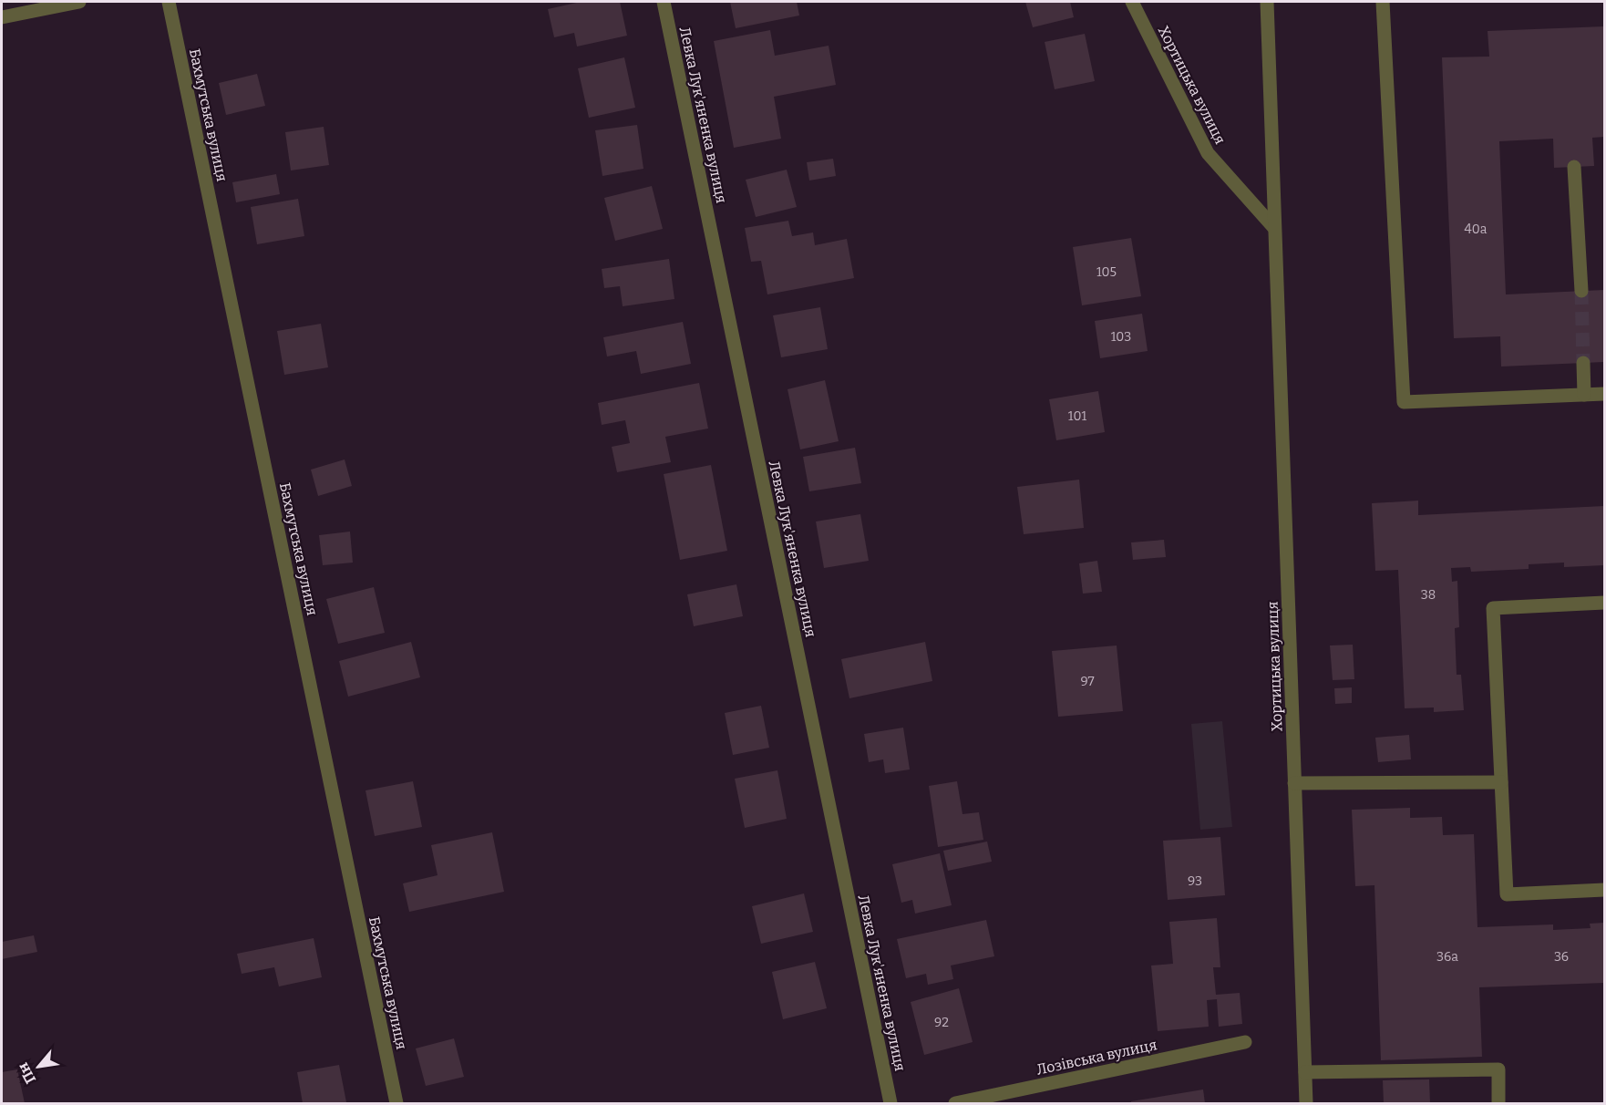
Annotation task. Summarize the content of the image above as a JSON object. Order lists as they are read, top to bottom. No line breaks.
{"streets":{"street":["Хортицька вулиця","Бахмутська вулиця","Левка Лук'яненка вулиця","Лозівська вулиця"]},"house_numbers":["40а","105","103","101","38","97","93","36а","36","92"],"north":"bottom left"}
